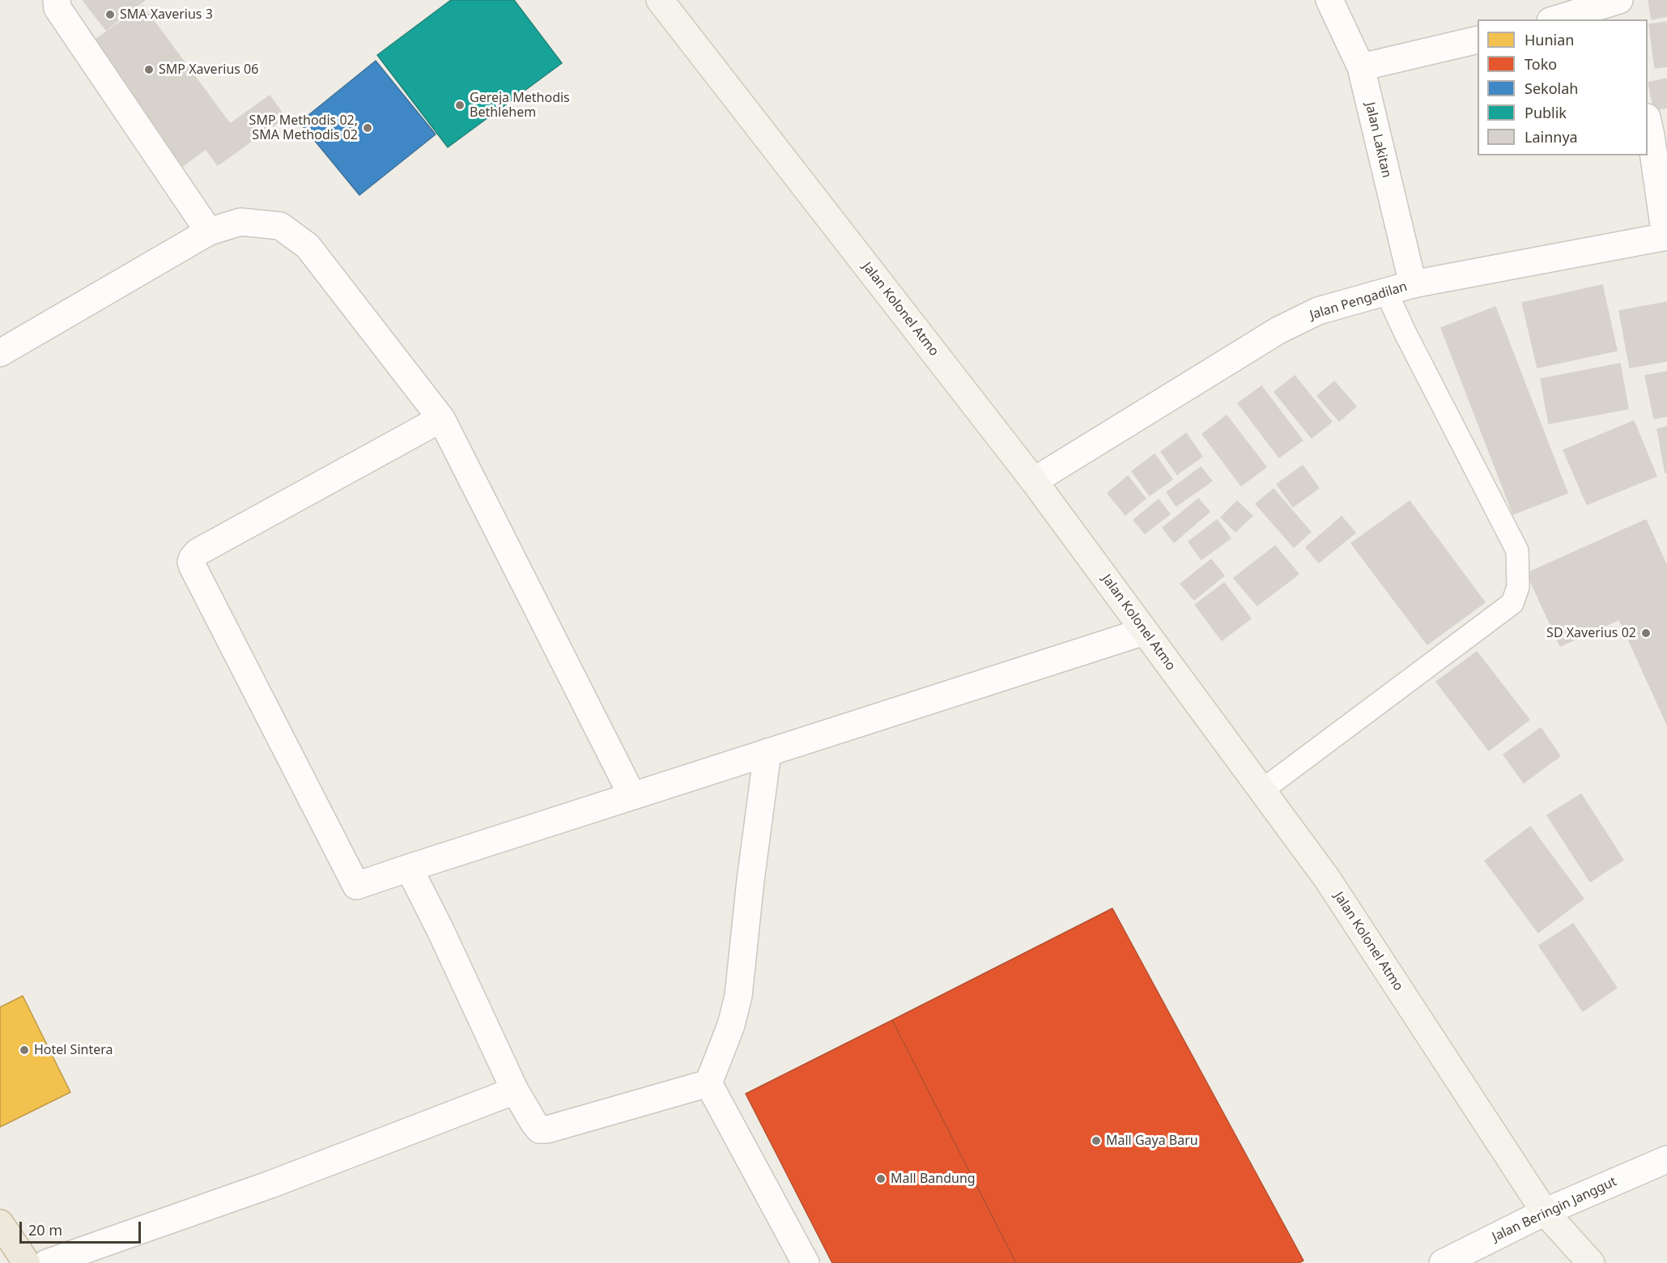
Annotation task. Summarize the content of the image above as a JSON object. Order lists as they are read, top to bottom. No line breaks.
{"streets":{"main road":["Jalan Kolonel Atmo"],"street":["Jalan Lakitan","Jalan Pengadilan","Jalan Beringin Janggut"]},"crossings":[["Jalan Lakitan","Jalan Pengadilan"],["Jalan Pengadilan","Jalan Kolonel Atmo"],["Jalan Kolonel Atmo","Jalan Beringin Janggut"]],"places":["SMA Xaverius 3","SMP Xaverius 06","Gereja Methodis Bethlehem","SMP Methodis 02, SMA Methodis 02","SD Xaverius 02","Hotel Sintera","Mall Gaya Baru","Mall Bandung"],"legend":["Hunian","Toko","Sekolah","Publik","Lainnya"],"scale_bar":"20 m"}
